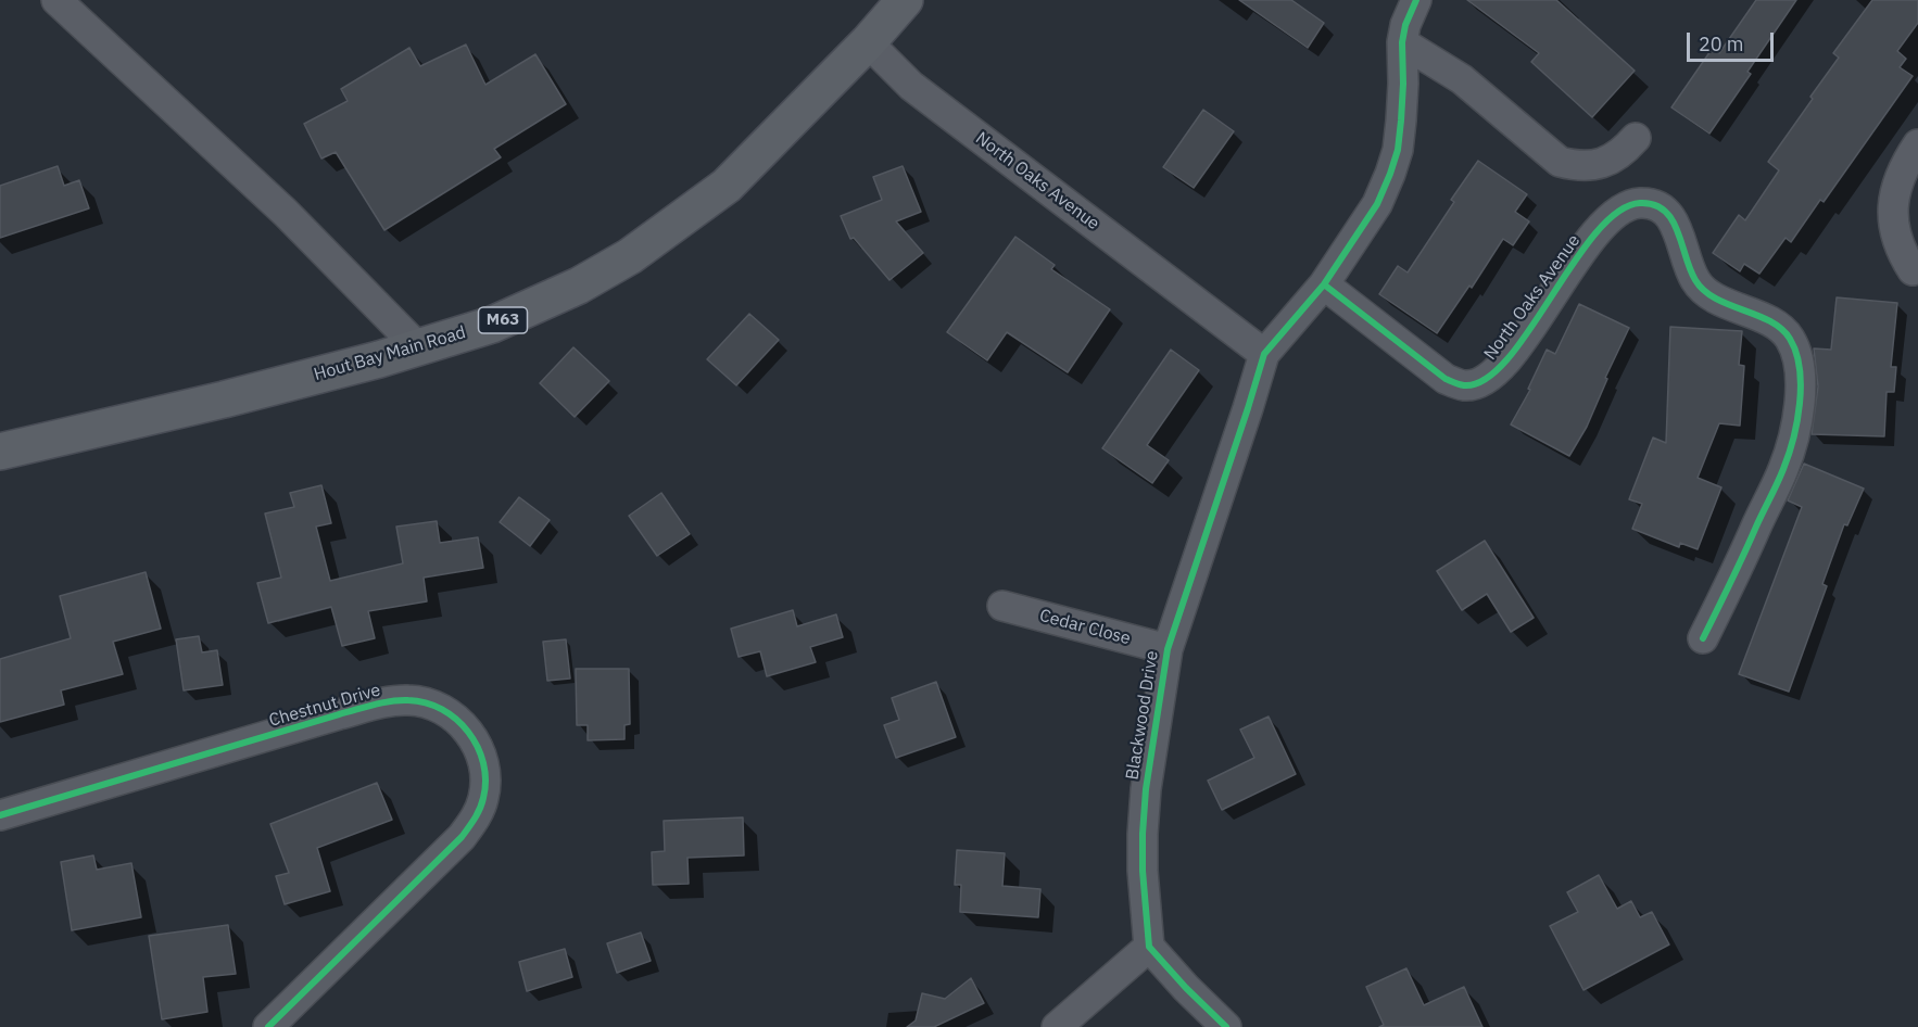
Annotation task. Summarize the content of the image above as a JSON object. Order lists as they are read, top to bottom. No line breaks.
{"streets":{"main road":["M63","Hout Bay Main Road"],"street":["North Oaks Avenue","Cedar Close","Chestnut Drive","Blackwood Drive"]},"crossings":[["North Oaks Avenue","Hout Bay Main Road"],["North Oaks Avenue","Blackwood Drive"],["Cedar Close","Blackwood Drive"]],"scale_bar":"20 m"}
